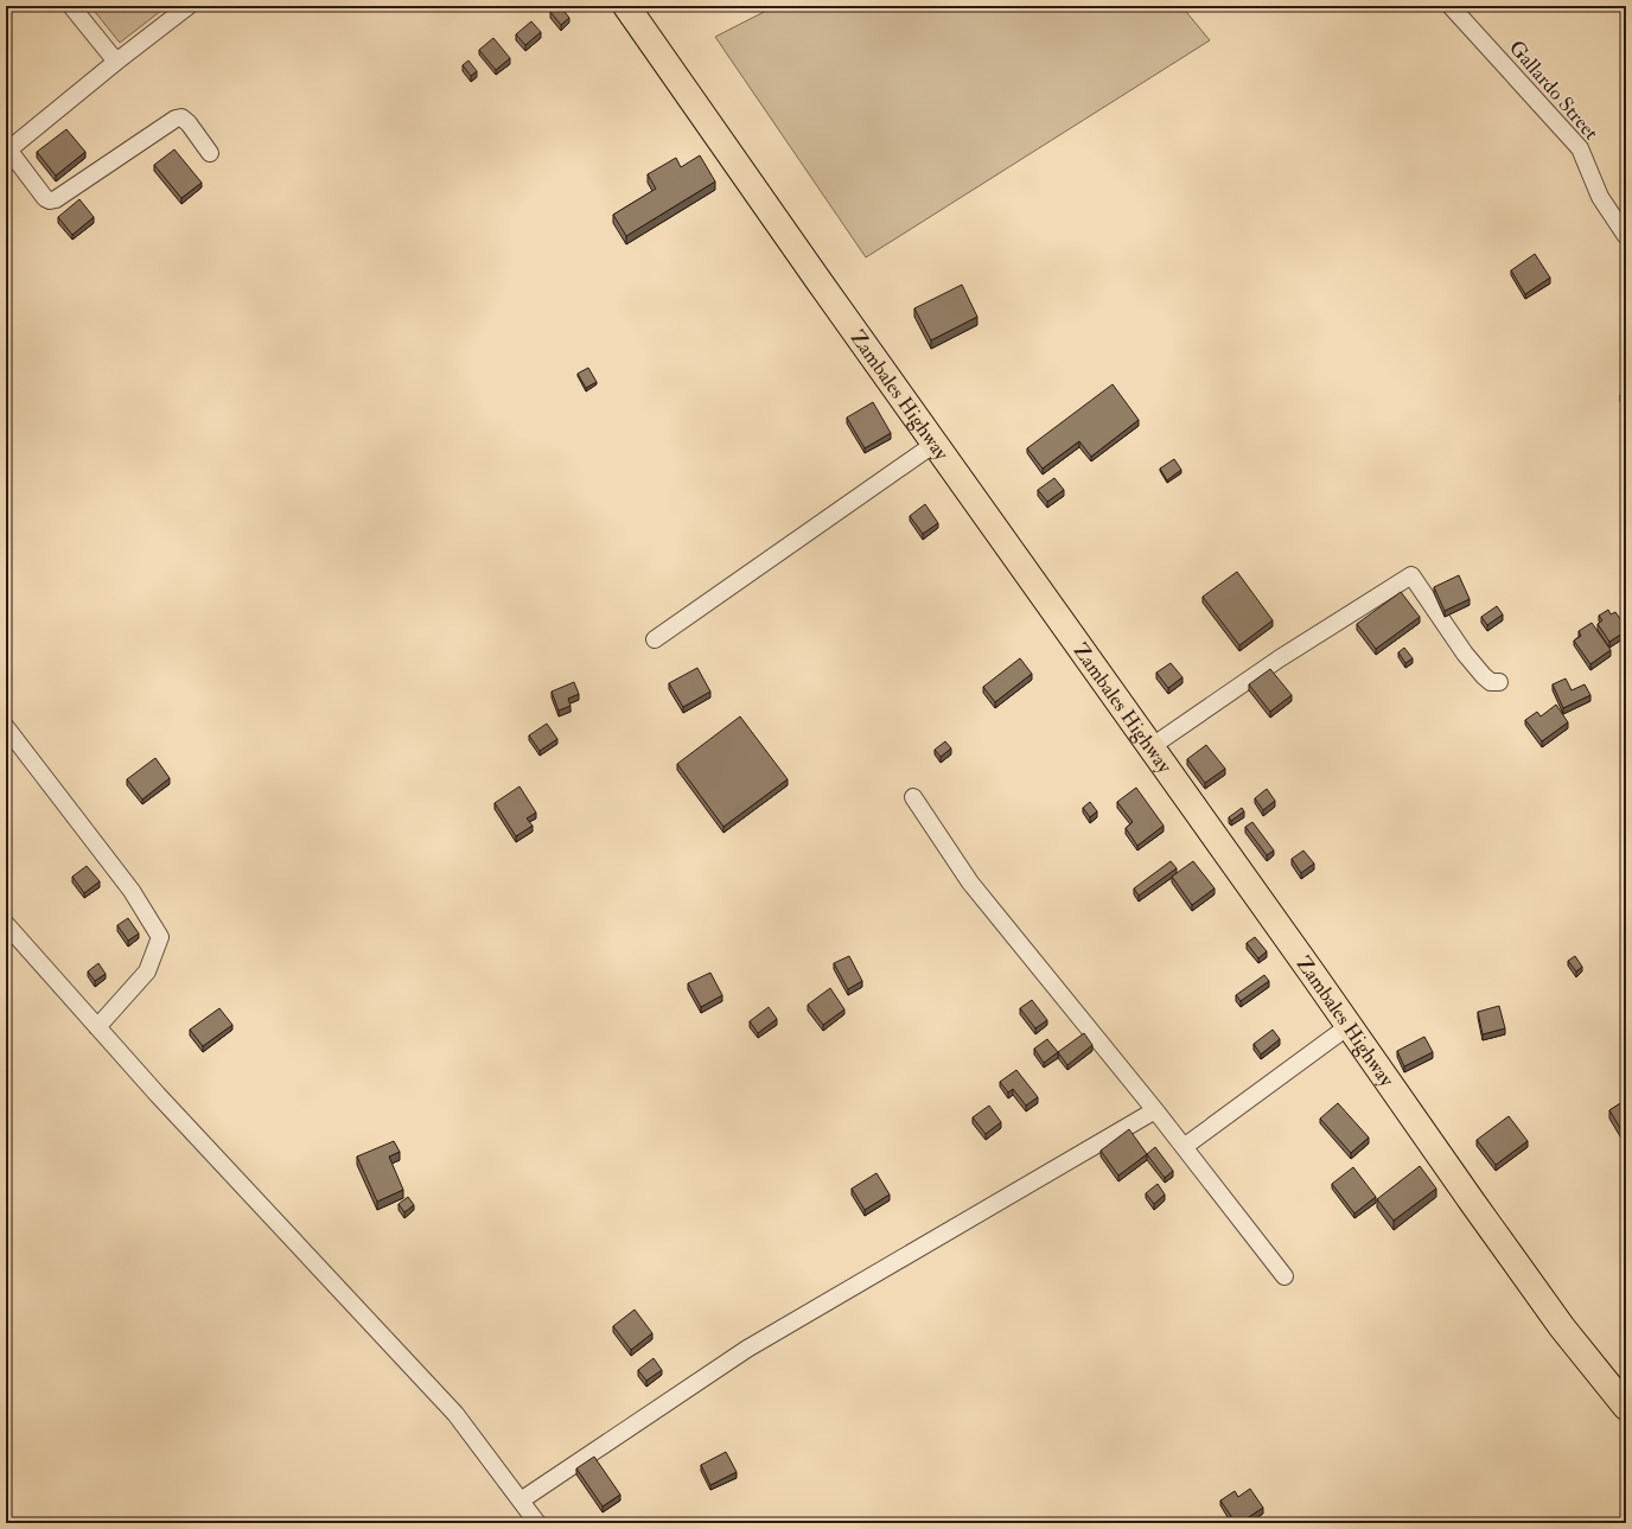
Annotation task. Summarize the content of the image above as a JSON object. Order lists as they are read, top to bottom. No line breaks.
{"streets":{"main road":["Zambales Highway"],"street":["Gallardo Street"]}}
